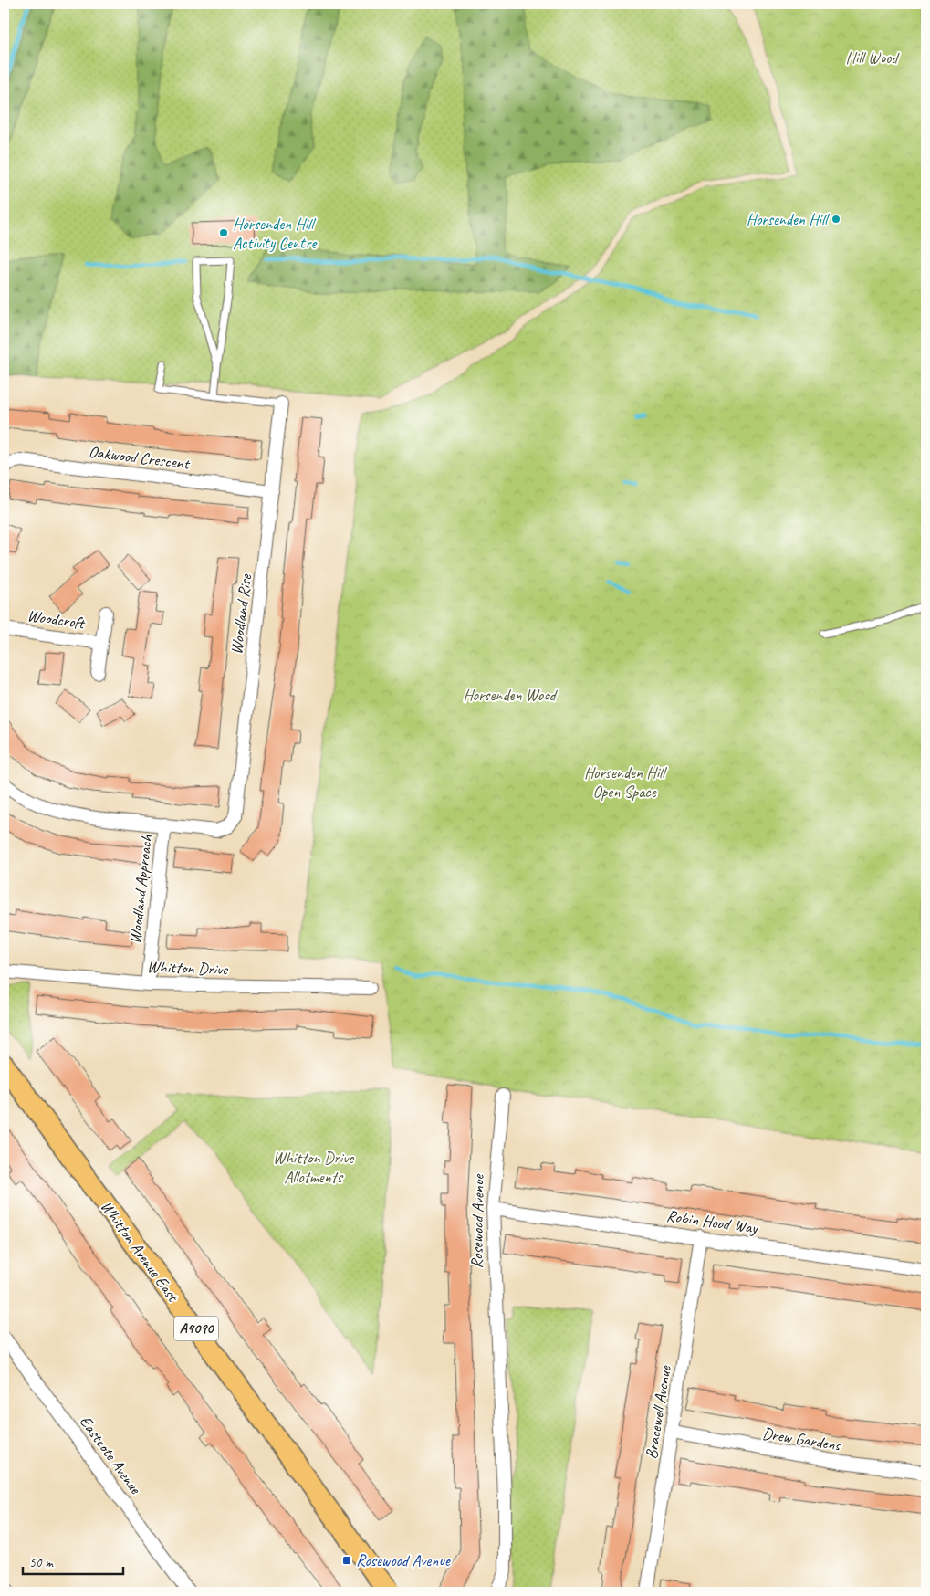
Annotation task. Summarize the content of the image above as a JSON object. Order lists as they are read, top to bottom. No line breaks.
{"streets":{"main road":["Whitton Avenue East","A4090"],"street":["Oakwood Crescent","Woodland Rise","Woodcroft","Woodland Approach","Whitton Drive","Rosewood Avenue","Robin Hood Way","Bracewell Avenue","Drew Gardens","Eastcote Avenue"]},"crossings":[["Oakwood Crescent","Woodland Rise"],["Woodland Rise","Woodland Approach"],["Woodland Approach","Whitton Drive"],["Rosewood Avenue","Robin Hood Way"],["Robin Hood Way","Bracewell Avenue"],["Bracewell Avenue","Drew Gardens"]],"parks":["Hill Wood","Horsenden Wood","Horsenden Hill Open Space","Whitton Drive Allotments"],"places":{"other":["Horsenden Hill","Horsenden Hill Activity Centre"],"transit":["Rosewood Avenue"]},"scale_bar":"50 m"}
